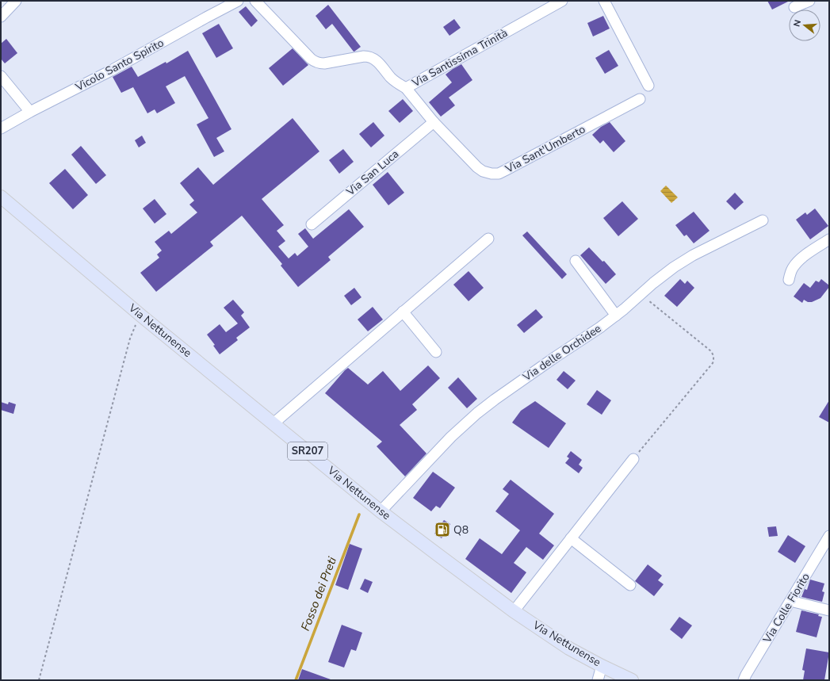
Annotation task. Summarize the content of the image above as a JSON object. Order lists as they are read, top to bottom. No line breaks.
{"streets":{"main road":["Via Nettunense","SR207"],"street":["Via Santissima Trinità","Vicolo Santo Spirito","Via Sant'Umberto","Via San Luca","Via delle Orchidee","Via Colle Fiorito"]},"crossings":[["Via Santissima Trinità","Via Sant'Umberto"],["Via Sant'Umberto","Via San Luca"],["Via Nettunense","Via delle Orchidee"]],"water":["Fosso dei Preti"],"places":{"fuel station":["Q8"]},"north":"left"}
